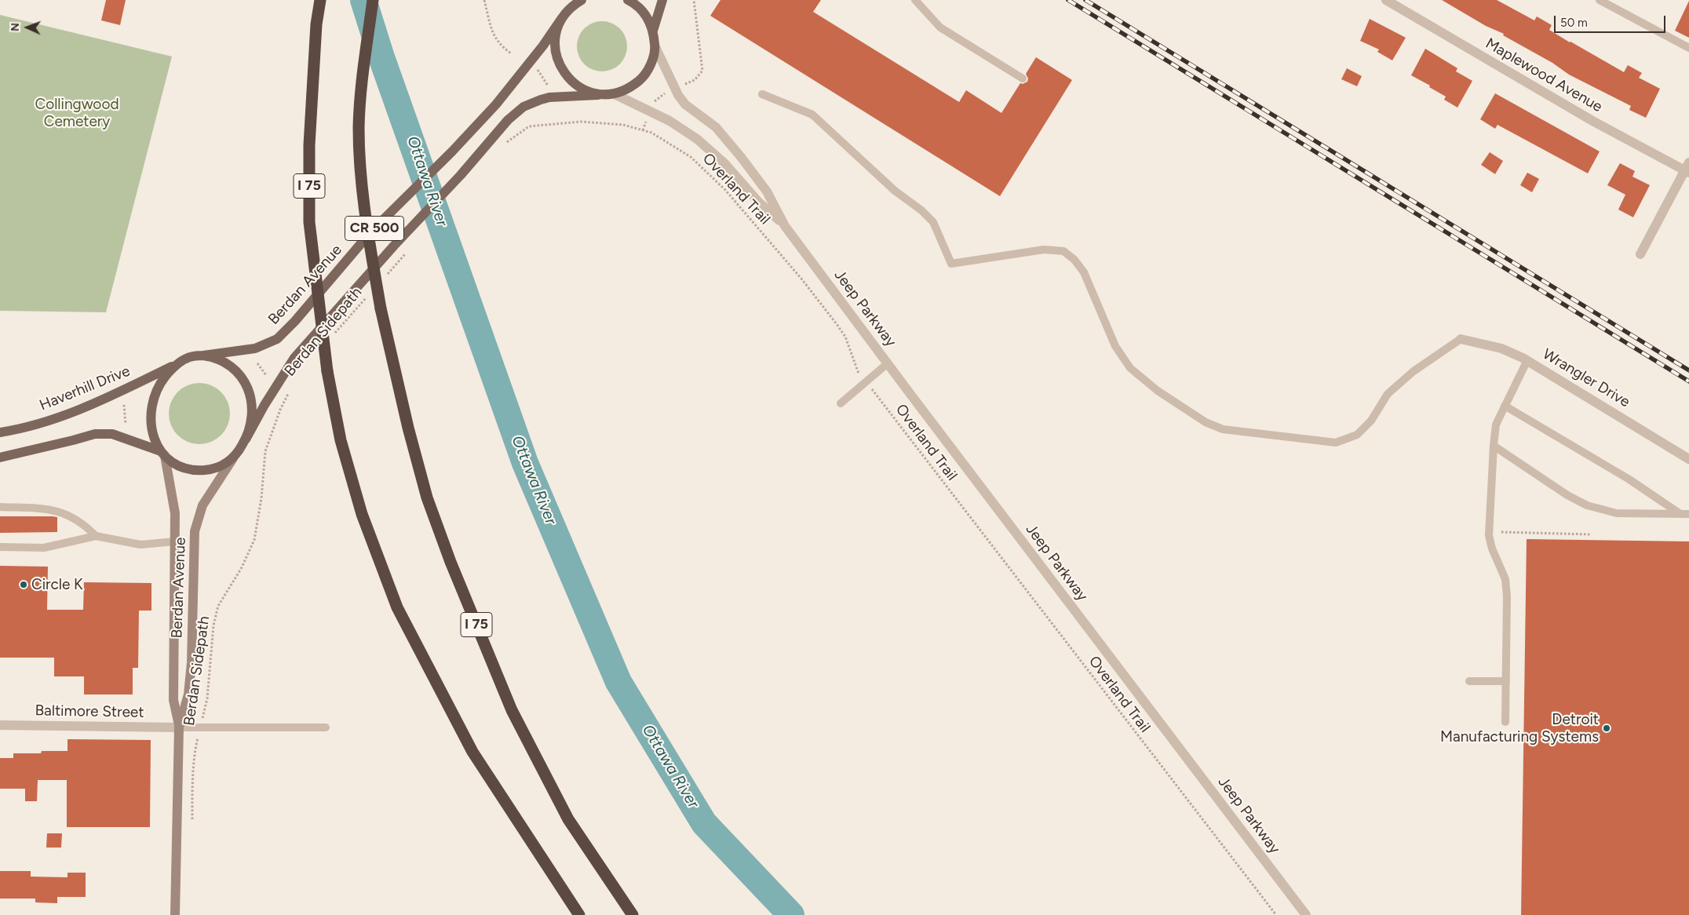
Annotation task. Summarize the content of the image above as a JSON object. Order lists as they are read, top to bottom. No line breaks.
{"streets":{"highway":["I 75"],"main road":["CR 500","Berdan Avenue","Haverhill Drive"],"street":["Maplewood Avenue","Jeep Parkway","Wrangler Drive","Baltimore Street"],"path":["Overland Trail","Berdan Sidepath"]},"crossings":[["Berdan Avenue","Haverhill Drive"],["Berdan Avenue","Baltimore Street"]],"water":["Ottawa River"],"parks":["Collingwood Cemetery"],"places":["Circle K","Detroit Manufacturing Systems"],"scale_bar":"50 m","north":"left"}
